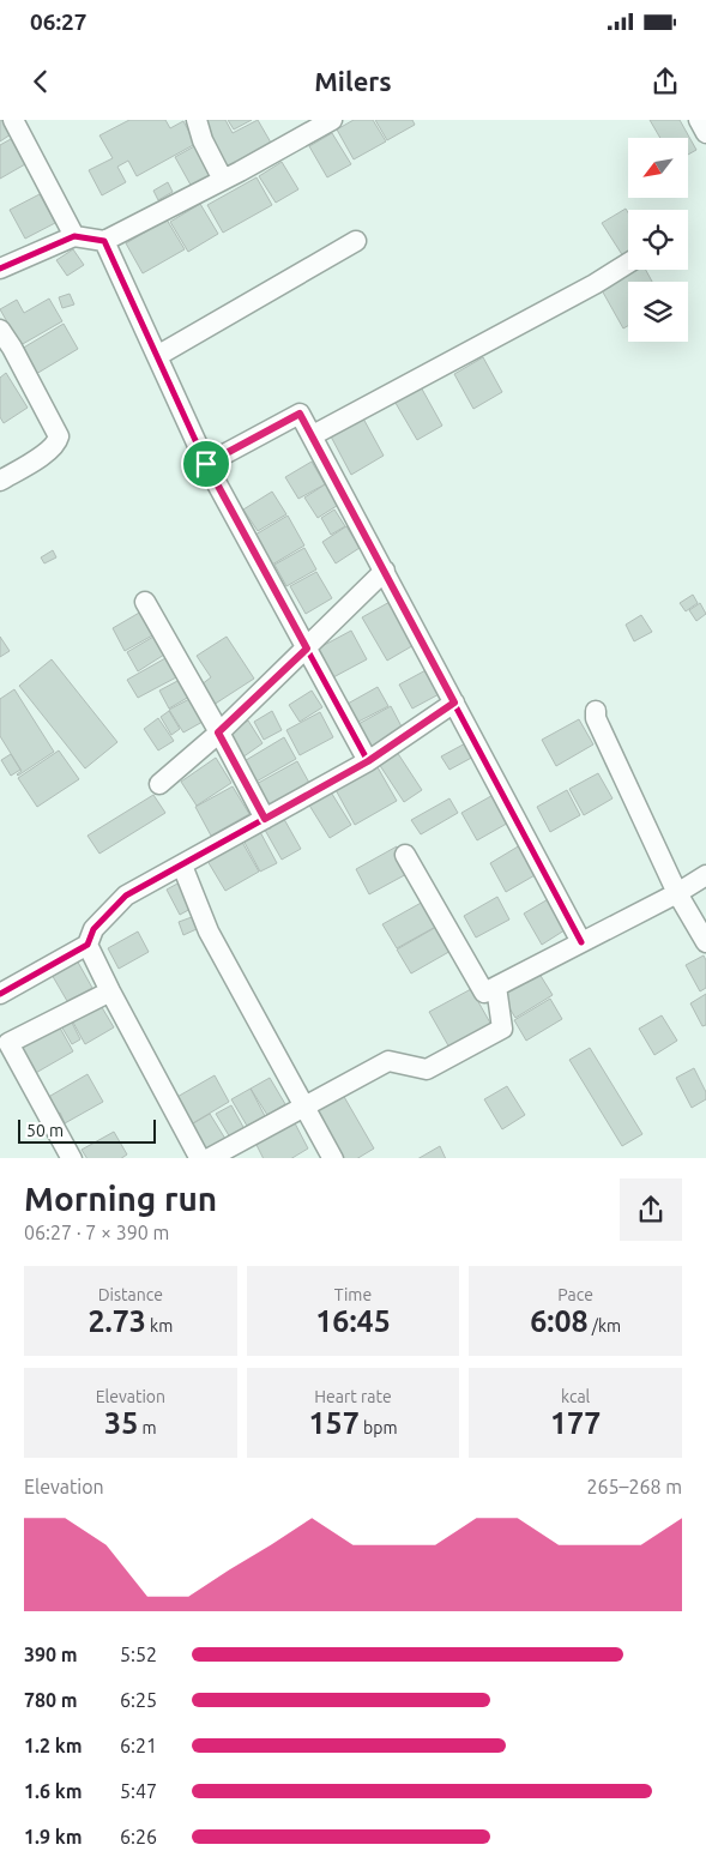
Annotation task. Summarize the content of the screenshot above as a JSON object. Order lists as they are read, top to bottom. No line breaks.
{"scale_bar":"50 m","north":"bottom left","page":{"status":"06:27","header":"Milers","scale":"50 m","heading":["Morning run","06:27 · 7 × 390 m"],"stats":[["Distance","2.73 km"],["Time","16:45"],["Pace","6:08 /km"],["Elevation","35 m"],["Heart rate","157 bpm"],["kcal","177"]],"chart":["Elevation","265–268 m"],"list":[{"name":"390 m","note":"5:52"},{"name":"780 m","note":"6:25"},{"name":"1.2 km","note":"6:21"},{"name":"1.6 km","note":"5:47"},{"name":"1.9 km","note":"6:26"}]}}
